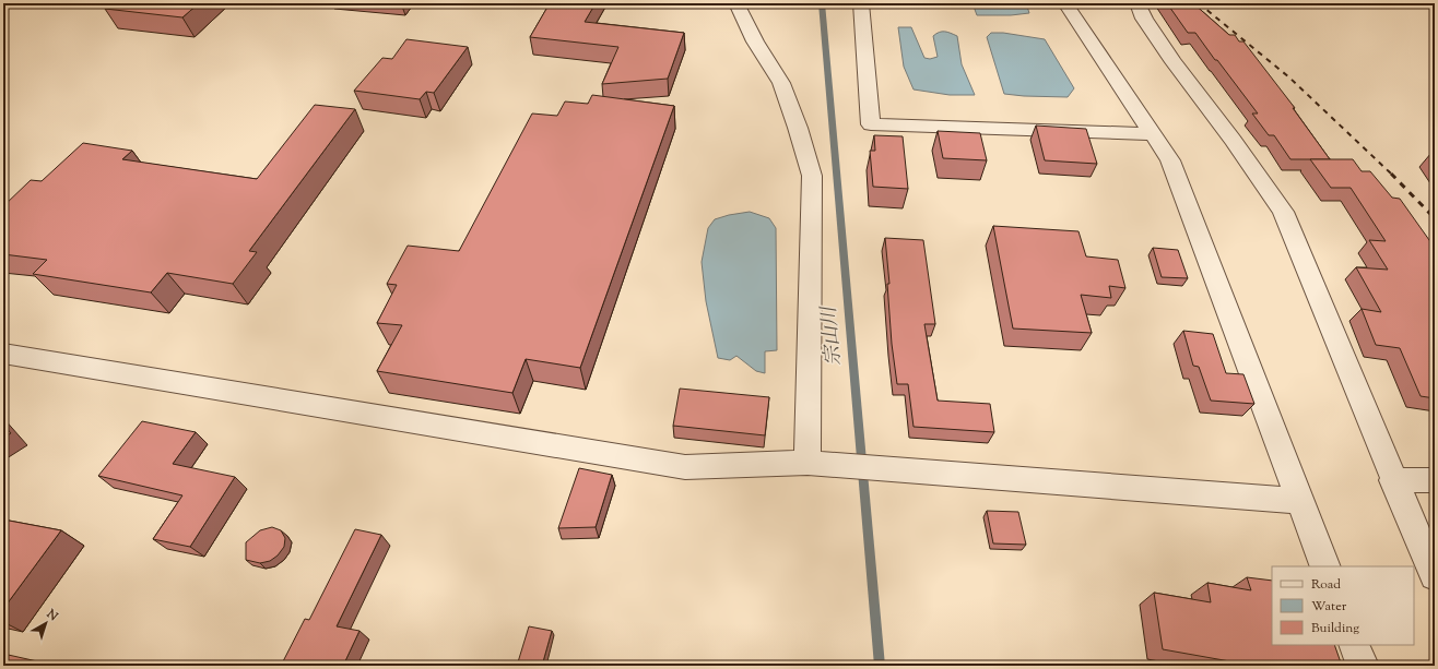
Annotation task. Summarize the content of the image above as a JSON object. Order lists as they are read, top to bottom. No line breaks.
{"water":["宗山川"],"legend":["Road","Water","Building"],"north":"top right"}
